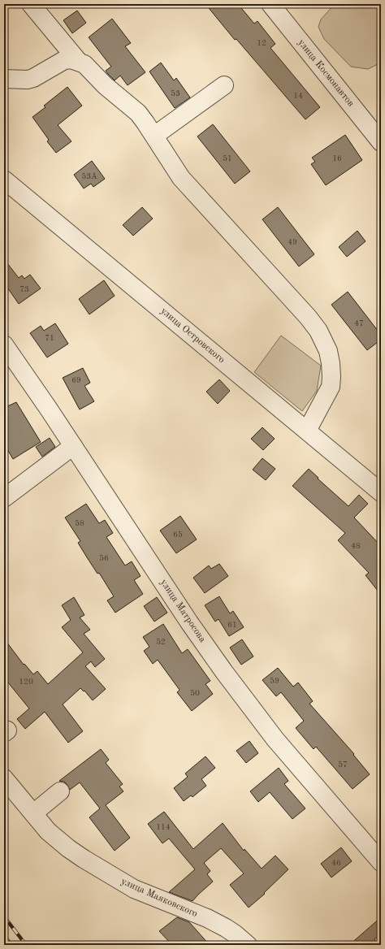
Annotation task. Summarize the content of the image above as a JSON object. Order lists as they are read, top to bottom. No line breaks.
{"streets":{"street":["улица Космонавтов","улица Островского","улица Матросова","улица Маяковского"]},"house_numbers":["12","53","14","51","16","53А","49","73","47","71","69","58","65","48","56","61","52","59","120","50","57","114","46"]}
